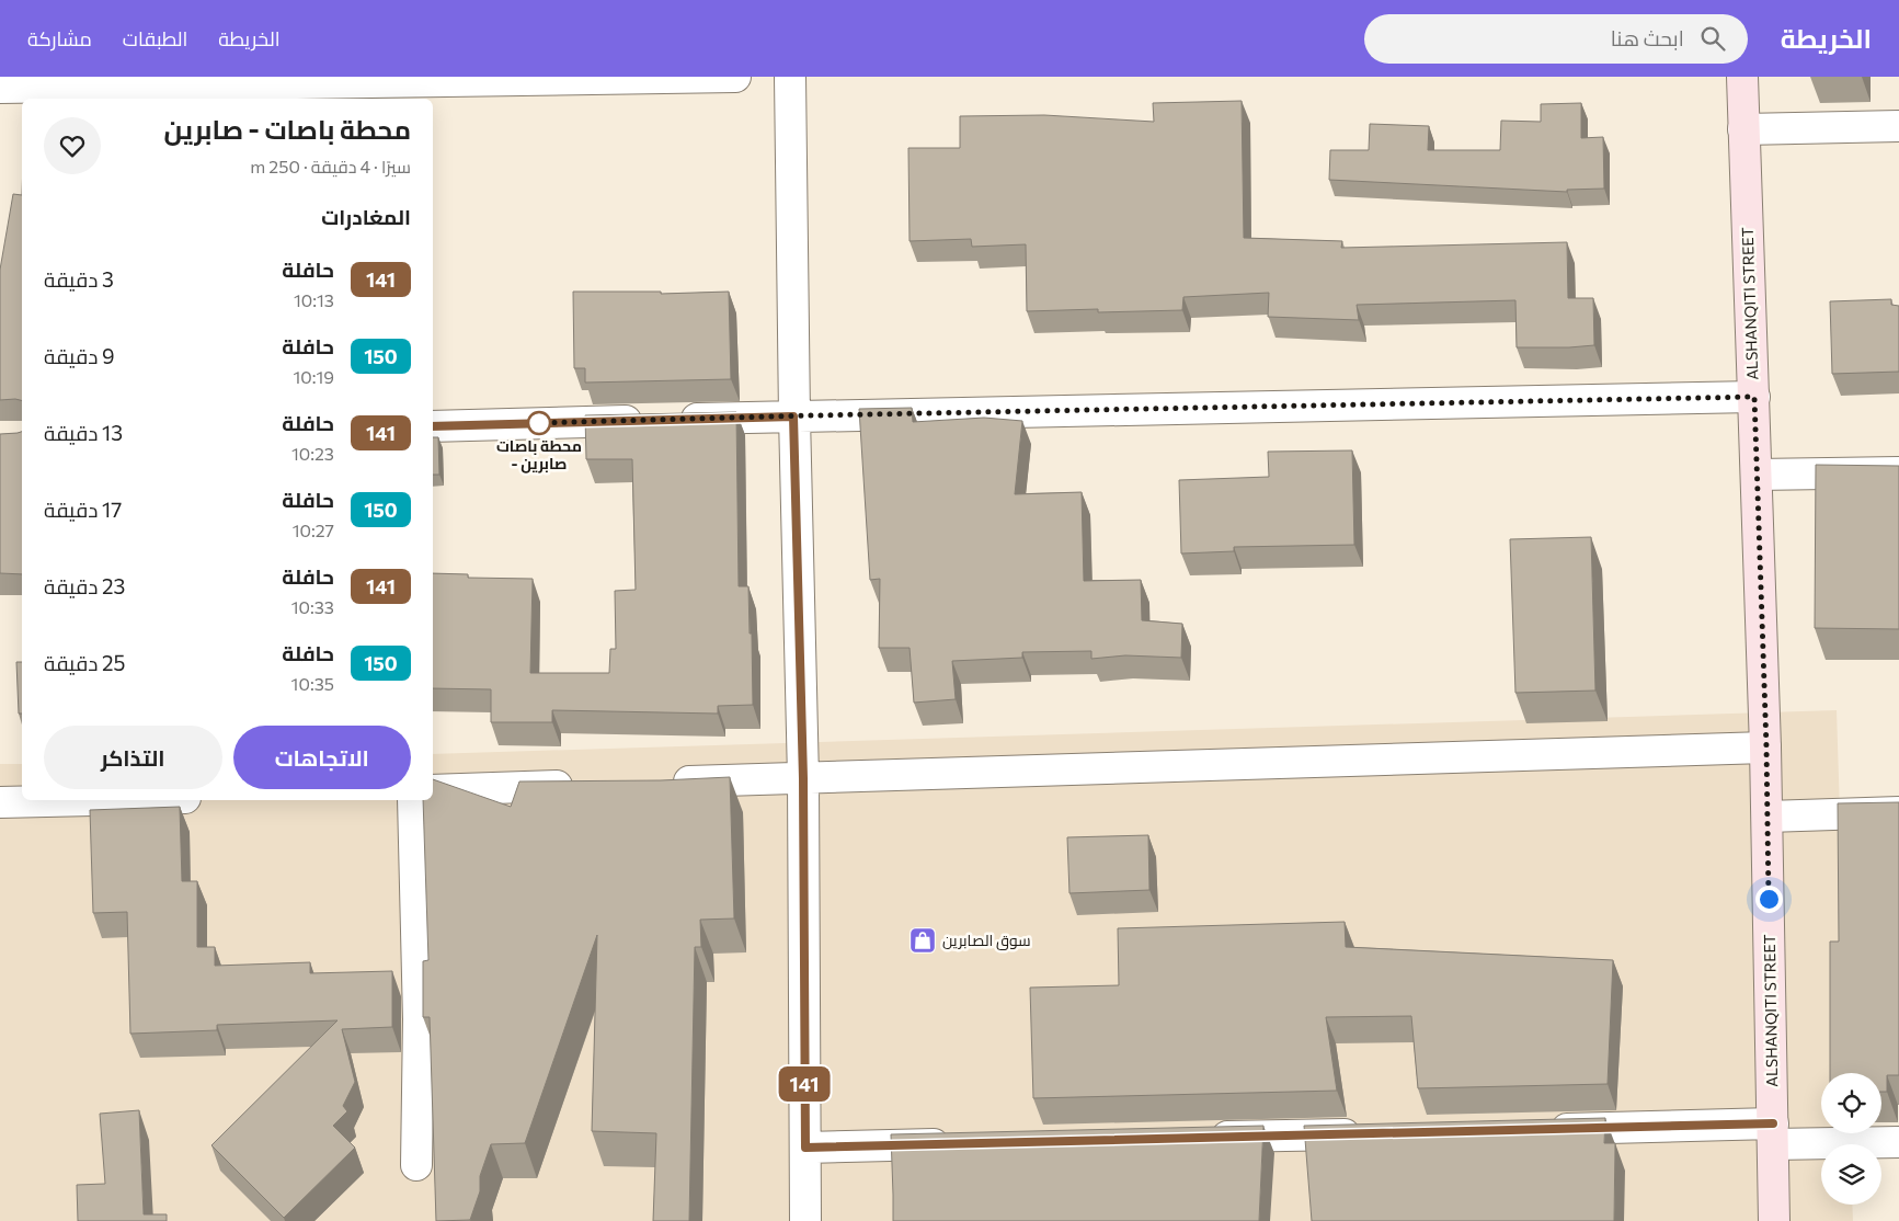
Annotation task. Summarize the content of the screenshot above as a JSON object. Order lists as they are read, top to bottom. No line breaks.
{"streets":{"street":["ALSHANQITI STREET"]},"places":{"other":["محطة باصات - صابرين"],"shop":["سوق الصابرين"]},"lines":["bus line 141"],"page":{"header":"الخريطة","search":"ابحث هنا","nav":["الخريطة","الطبقات","مشاركة"],"on_map":"141","heading":[["محطة باصات - صابرين","سيرًا · 4 دقيقة · 250 m"],"المغادرات"],"list":[{"mark":"141","name":"حافلة","note":"10:13","value":"3 دقيقة"},{"mark":"150","name":"حافلة","note":"10:19","value":"9 دقيقة"},{"mark":"141","name":"حافلة","note":"10:23","value":"13 دقيقة"},{"mark":"150","name":"حافلة","note":"10:27","value":"17 دقيقة"},{"mark":"141","name":"حافلة","note":"10:33","value":"23 دقيقة"},{"mark":"150","name":"حافلة","note":"10:35","value":"25 دقيقة"}],"buttons":["الاتجاهات","التذاكر"]}}
